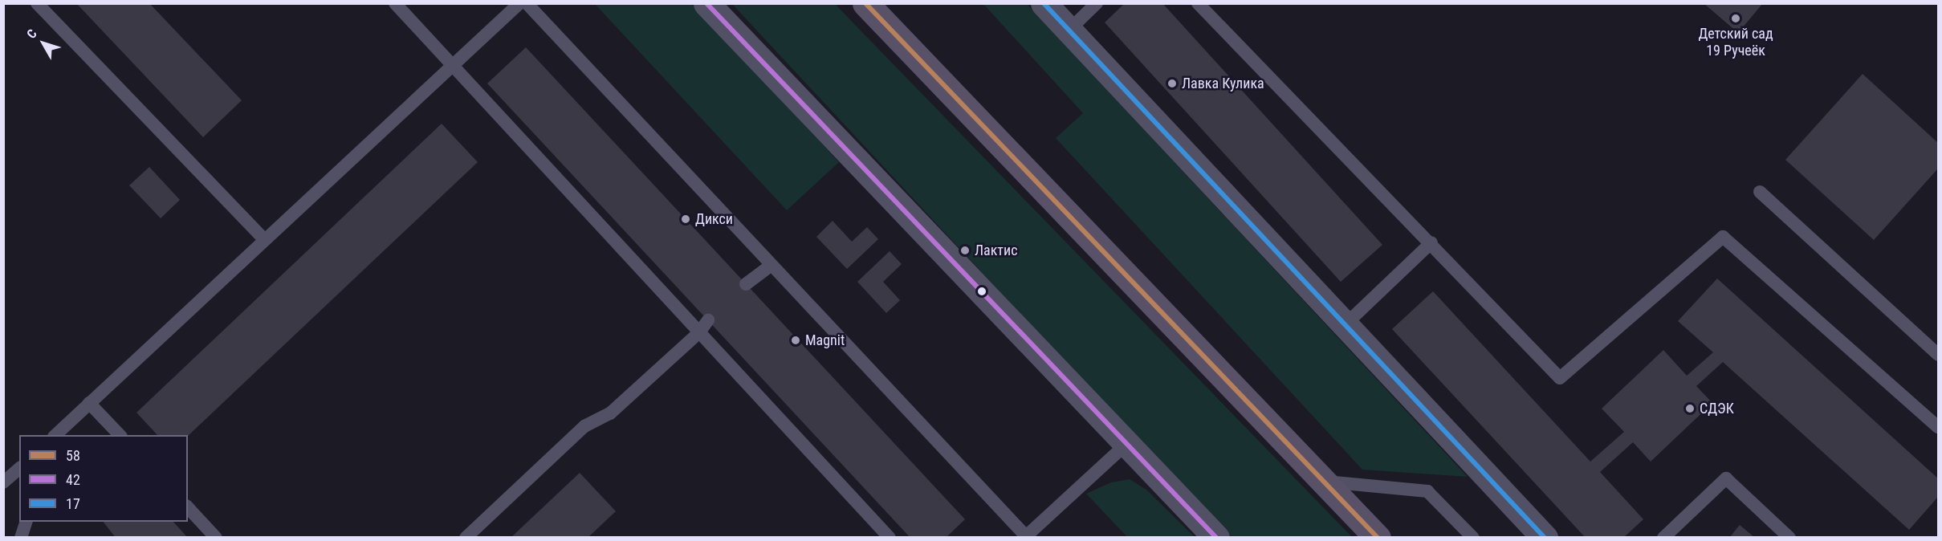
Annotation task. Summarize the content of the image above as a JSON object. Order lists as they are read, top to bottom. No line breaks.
{"places":["Детский сад 19 Ручеёк","Лавка Кулика","Дикси","Лактис","Magnit","СДЭК"],"lines":["transit line 58","transit line 42","transit line 17"],"legend":["58","42","17"],"north":"top left"}
